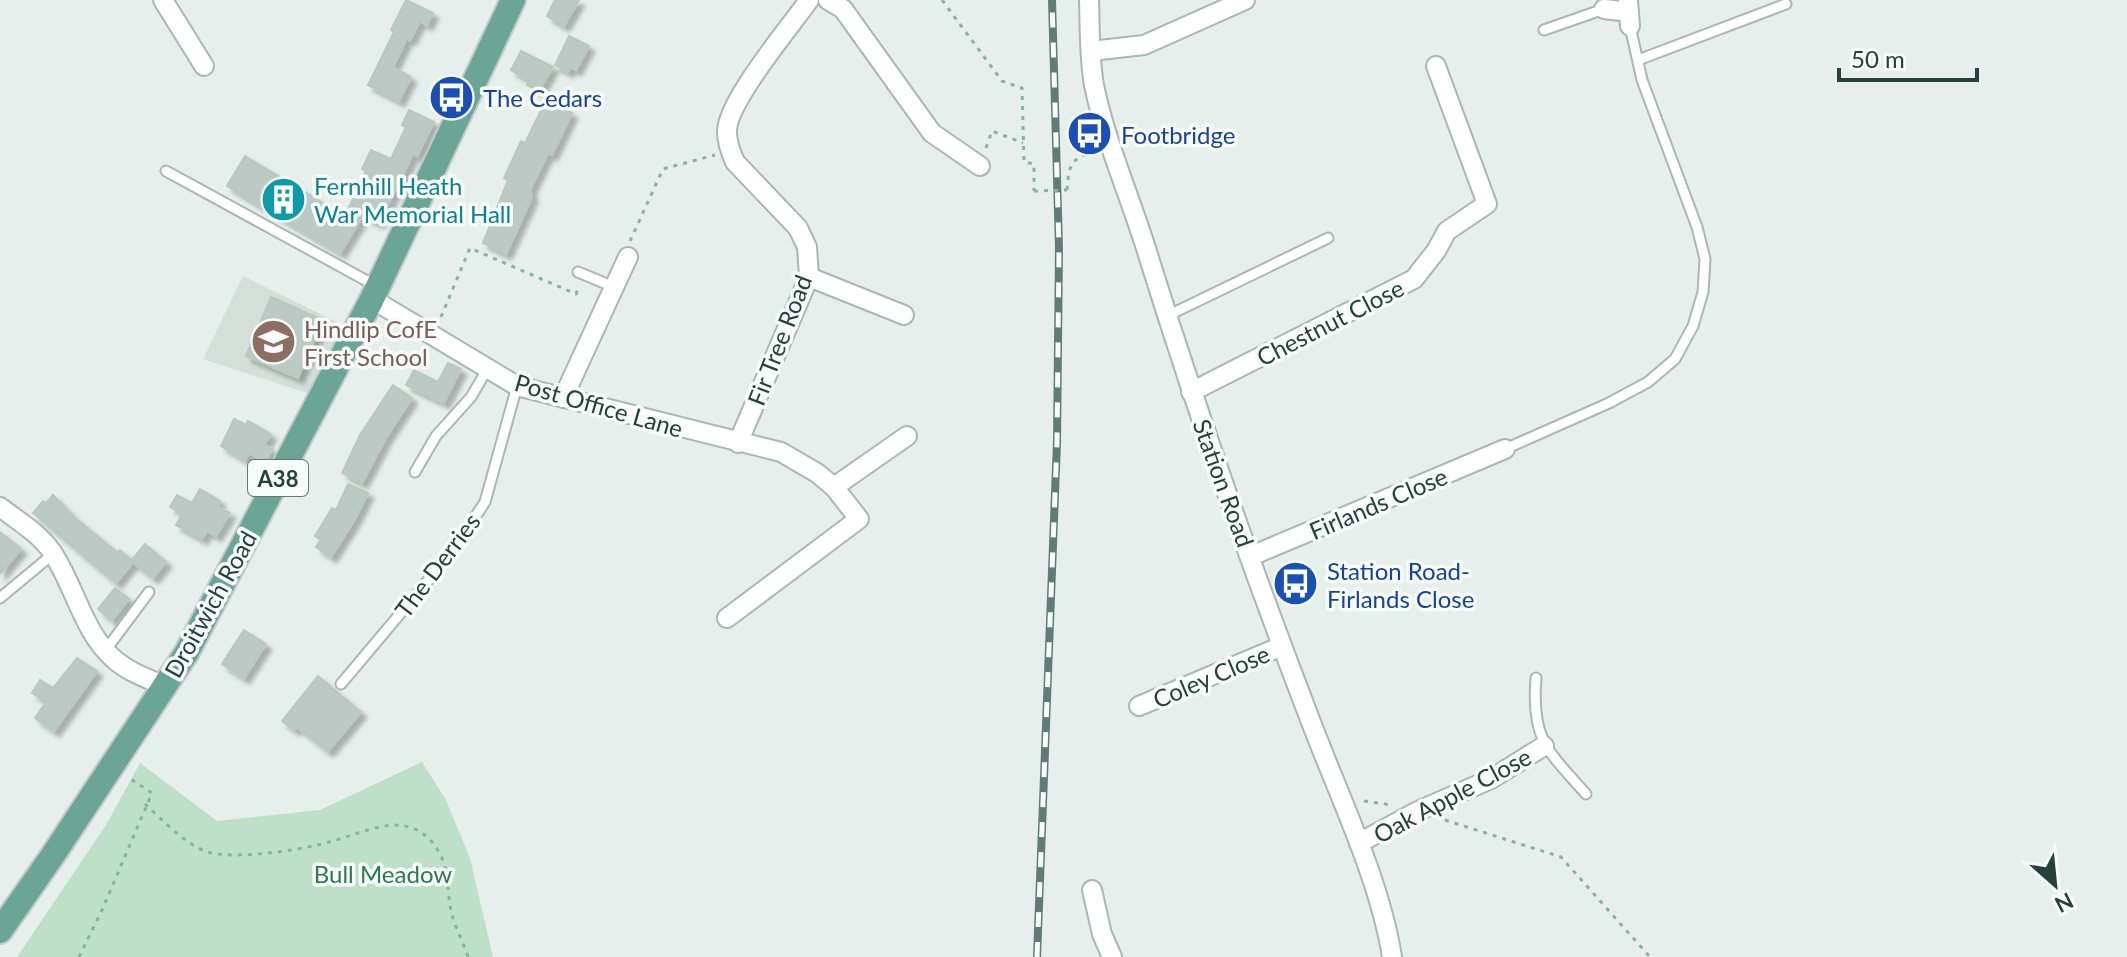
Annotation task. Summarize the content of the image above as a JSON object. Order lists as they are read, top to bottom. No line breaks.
{"streets":{"main road":["A38","Droitwich Road"],"street":["Chestnut Close","Fir Tree Road","Post Office Lane","Station Road","Firlands Close","Coley Close","Oak Apple Close"],"lane":["The Derries"]},"crossings":[["Chestnut Close","Station Road"],["Fir Tree Road","Post Office Lane"],["Post Office Lane","The Derries"],["Post Office Lane","Droitwich Road"],["Station Road","Firlands Close"],["Station Road","Coley Close"],["Station Road","Oak Apple Close"]],"parks":["Bull Meadow"],"places":{"bus stop":["The Cedars","Footbridge","Station Road- Firlands Close"],"building":["Fernhill Heath War Memorial Hall"],"school or university":["Hindlip CofE First School"]},"scale_bar":"50 m","north":"bottom right"}
